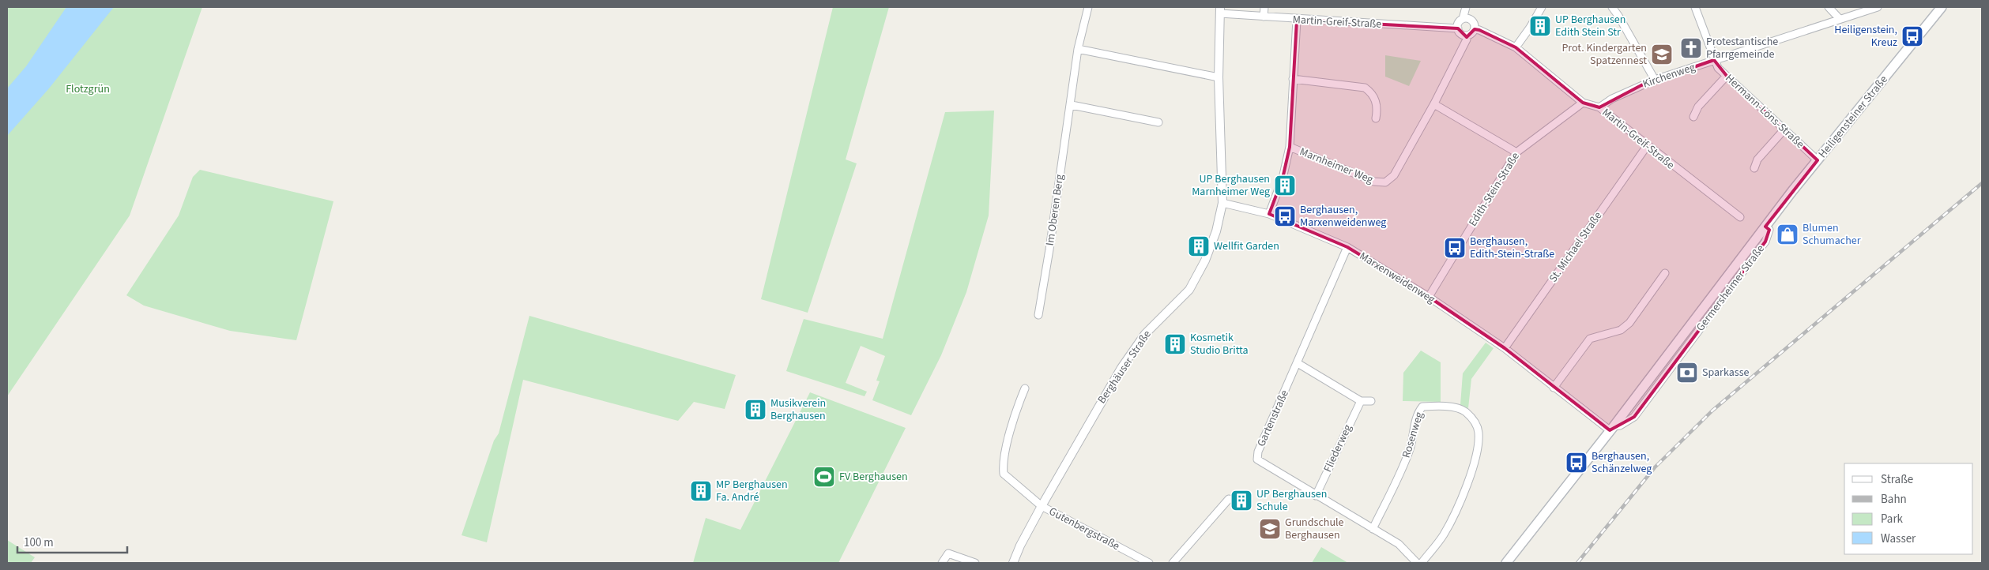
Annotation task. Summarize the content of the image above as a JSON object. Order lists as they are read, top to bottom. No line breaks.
{"streets":{"main road":["Heiligensteiner Straße","Germersheimer Straße"],"street":["Martin-Greif-Straße","Kirchenweg","Hermann-Löns-Straße","Marnheimer Weg","Edith-Stein-Straße","Im Oberen Berg","St. Michael Straße","Marxenweidenweg","Berghäuser Straße","Gartenstraße","Rosenweg","Fliederweg","Gutenbergstraße"]},"crossings":[["Martin-Greif-Straße","Kirchenweg"],["Martin-Greif-Straße","Marnheimer Weg"],["Martin-Greif-Straße","Edith-Stein-Straße"],["Martin-Greif-Straße","St. Michael Straße"],["Martin-Greif-Straße","Berghäuser Straße"],["Kirchenweg","Hermann-Löns-Straße"],["Hermann-Löns-Straße","Heiligensteiner Straße"],["Heiligensteiner Straße","Germersheimer Straße"],["Marnheimer Weg","Marxenweidenweg"],["Edith-Stein-Straße","Marxenweidenweg"],["St. Michael Straße","Marxenweidenweg"],["Marxenweidenweg","Germersheimer Straße"],["Marxenweidenweg","Berghäuser Straße"],["Marxenweidenweg","Gartenstraße"],["Berghäuser Straße","Gutenbergstraße"],["Gartenstraße","Rosenweg"],["Gartenstraße","Fliederweg"]],"parks":["Flotzgrün"],"places":{"building":["UP Berghausen Edith Stein Str","UP Berghausen Marnheimer Weg","Wellfit Garden","Kosmetik Studio Britta","Musikverein Berghausen","MP Berghausen Fa. André","UP Berghausen Schule"],"bus stop":["Heiligenstein, Kreuz","Berghausen, Marxenweidenweg","Berghausen, Edith-Stein-Straße","Berghausen, Schänzelweg"],"church":["Protestantische Pfarrgemeinde"],"school or university":["Prot. Kindergarten Spatzennest","Grundschule Berghausen"],"shop":["Blumen Schumacher"],"bank":["Sparkasse"],"sports":["FV Berghausen"]},"legend":["Straße","Bahn","Park","Wasser"],"scale_bar":"100 m"}
